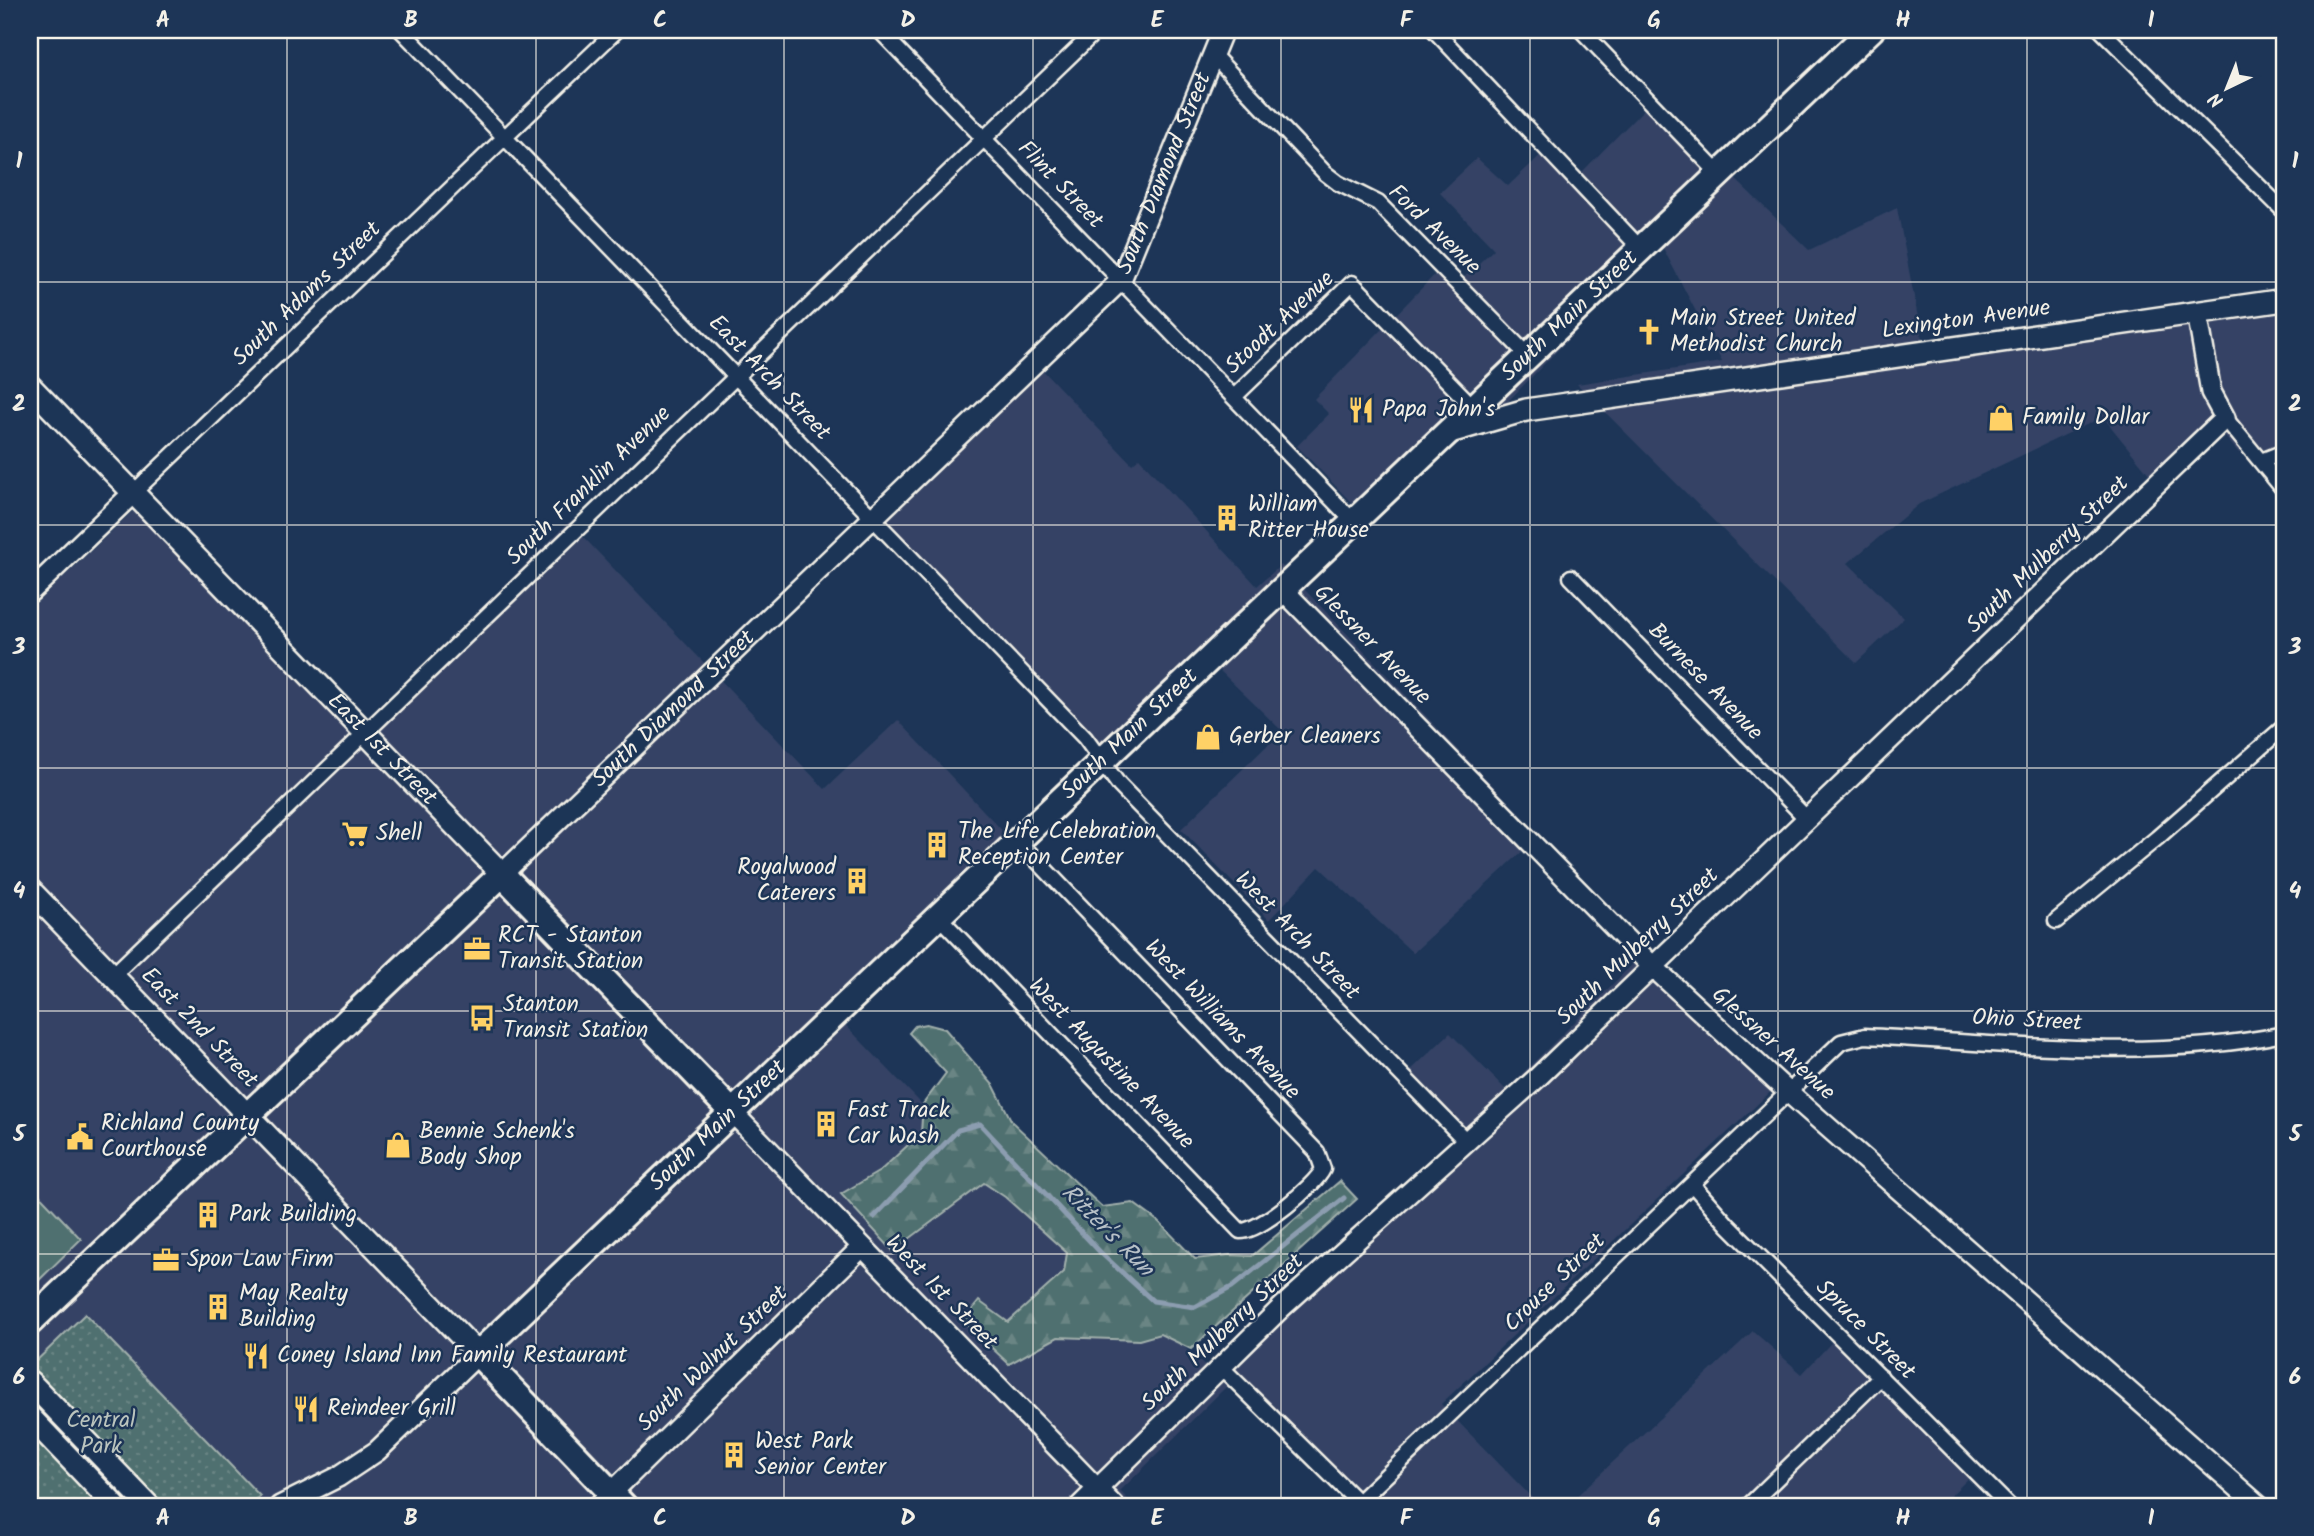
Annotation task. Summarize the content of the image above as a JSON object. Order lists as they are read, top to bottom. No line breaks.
{"streets":{"highway":["South Diamond Street","South Main Street","East 1st Street"],"main road":["Lexington Avenue","East 2nd Street"],"street":["Flint Street","Ford Avenue","South Adams Street","Stoodt Avenue","East Arch Street","South Franklin Avenue","South Mulberry Street","Glessner Avenue","Burnese Avenue","West Arch Street","West Williams Avenue","Ohio Street","West Augustine Avenue","Crouse Street","West 1st Street","Spruce Street","South Walnut Street"]},"crossings":[["South Diamond Street","Flint Street"],["South Diamond Street","Ford Avenue"],["South Diamond Street","East Arch Street"],["South Diamond Street","East 1st Street"],["South Diamond Street","East 2nd Street"],["Flint Street","South Main Street"],["Flint Street","Stoodt Avenue"],["Flint Street","South Franklin Avenue"],["Ford Avenue","South Main Street"],["South Adams Street","East Arch Street"],["South Adams Street","East 1st Street"],["South Main Street","Lexington Avenue"],["South Main Street","Stoodt Avenue"],["South Main Street","East Arch Street"],["South Main Street","Glessner Avenue"],["South Main Street","East 1st Street"],["South Main Street","West Arch Street"],["South Main Street","West Williams Avenue"],["South Main Street","East 2nd Street"],["South Main Street","West Augustine Avenue"],["South Main Street","West 1st Street"],["East Arch Street","South Franklin Avenue"],["East Arch Street","West Arch Street"],["South Franklin Avenue","East 1st Street"],["South Franklin Avenue","East 2nd Street"],["South Mulberry Street","Glessner Avenue"],["South Mulberry Street","Burnese Avenue"],["South Mulberry Street","West Arch Street"],["South Mulberry Street","West 1st Street"],["Glessner Avenue","Ohio Street"],["Glessner Avenue","Crouse Street"],["East 1st Street","West 1st Street"],["West Williams Avenue","West Augustine Avenue"],["Ohio Street","Crouse Street"],["Crouse Street","Spruce Street"],["West 1st Street","South Walnut Street"]],"water":["Ritter's Run"],"parks":["Central Park"],"places":{"church":["Main Street United Methodist Church"],"restaurant":["Papa John's","Coney Island Inn Family Restaurant","Reindeer Grill"],"shop":["Family Dollar","Gerber Cleaners","Bennie Schenk's Body Shop"],"building":["William Ritter House","The Life Celebration Reception Center","Royalwood Caterers","Fast Track Car Wash","Park Building","May Realty Building","West Park Senior Center"],"supermarket":["Shell"],"office":["RCT - Stanton Transit Station","Spon Law Firm"],"bus stop":["Stanton Transit Station"],"public building":["Richland County Courthouse"]},"north":"bottom left","grid":{"columns":["A","B","C","D","E","F","G","H","I"],"rows":["1","2","3","4","5","6"]}}
